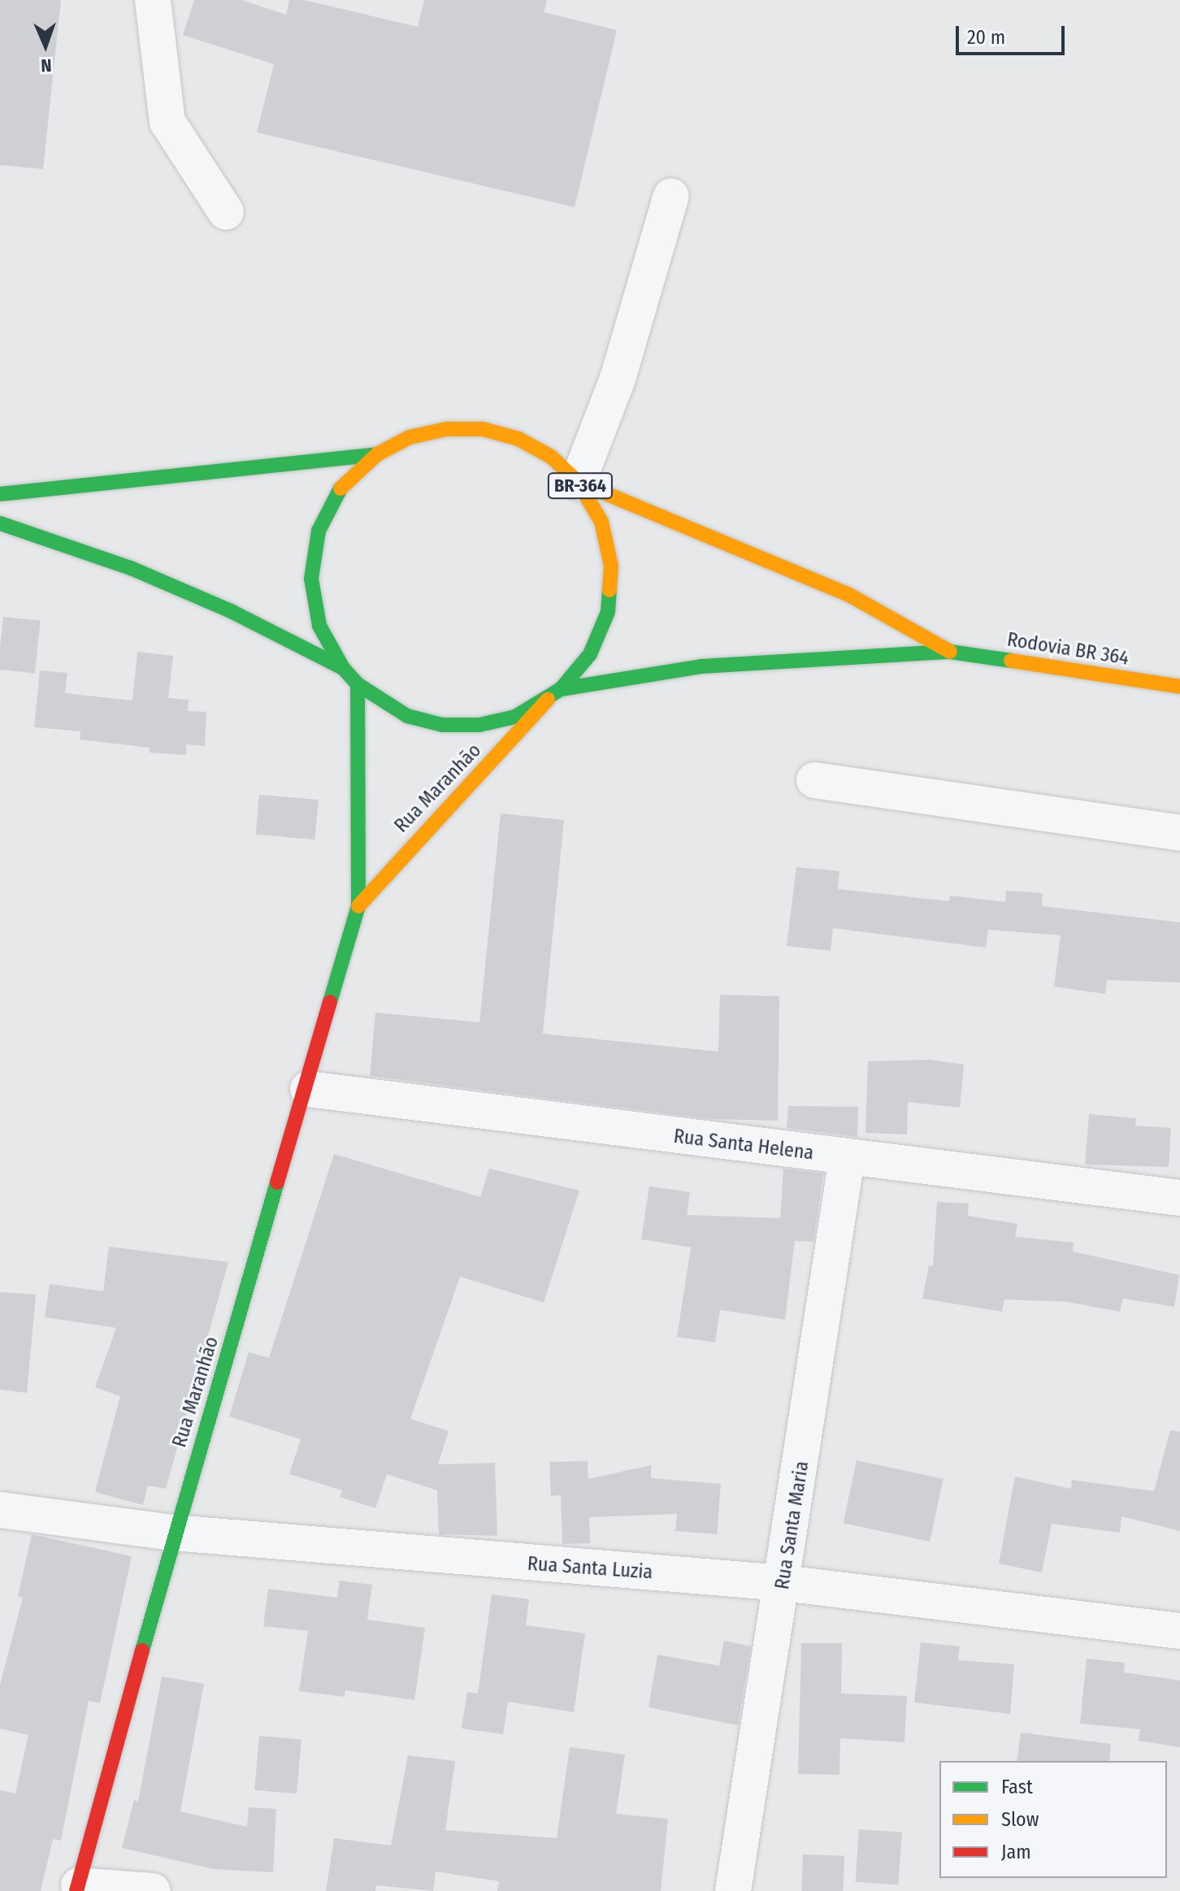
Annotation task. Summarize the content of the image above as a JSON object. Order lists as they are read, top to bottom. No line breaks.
{"streets":{"main road":["BR-364","Rodovia BR 364","Rua Maranhão"],"street":["Rua Santa Helena","Rua Santa Maria","Rua Santa Luzia"]},"crossings":[["BR-364","Rodovia BR 364"],["BR-364","Rua Maranhão"],["Rua Maranhão","Rua Santa Helena"],["Rua Maranhão","Rua Santa Luzia"],["Rua Santa Helena","Rua Santa Maria"],["Rua Santa Maria","Rua Santa Luzia"]],"legend":["Fast","Slow","Jam"],"scale_bar":"20 m","north":"bottom"}
